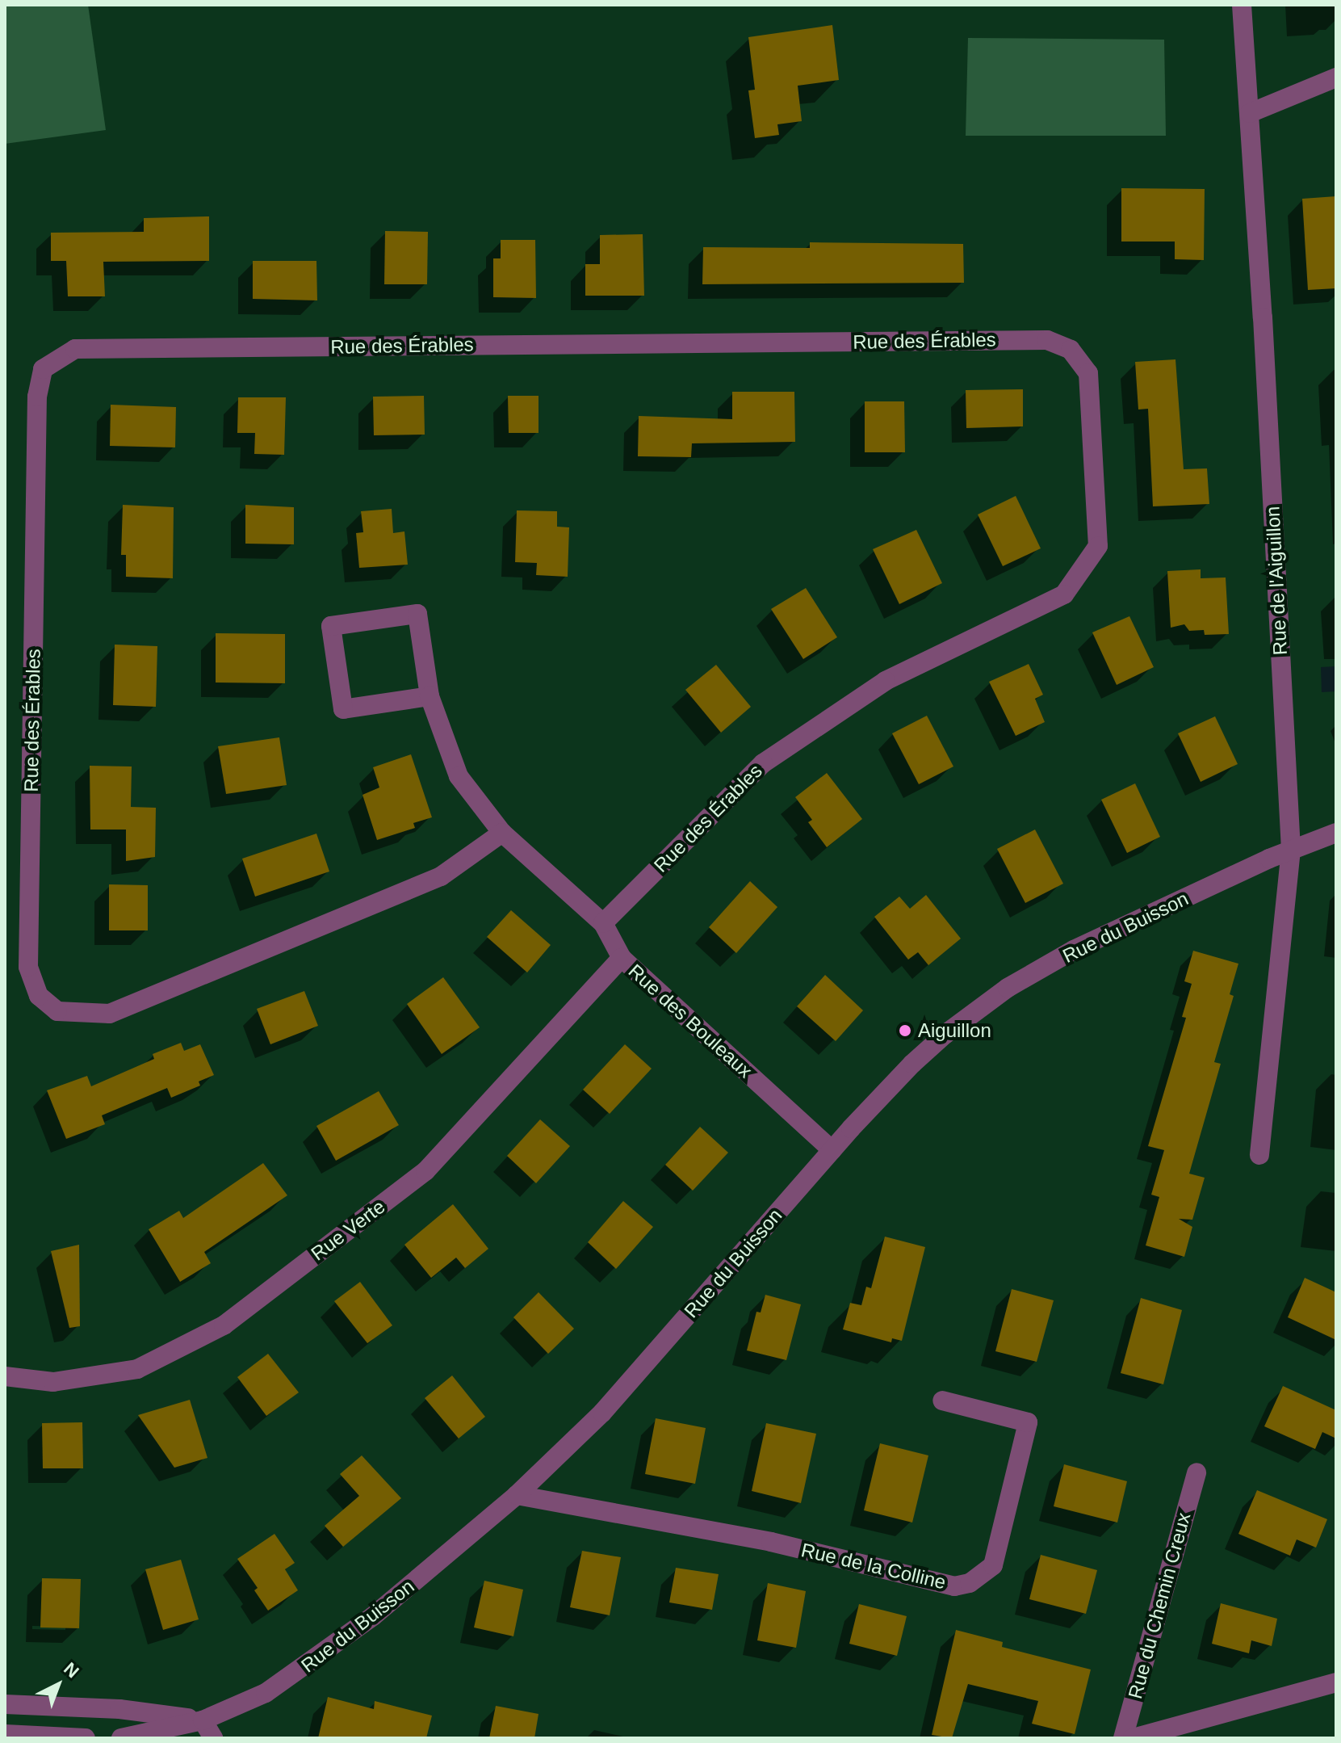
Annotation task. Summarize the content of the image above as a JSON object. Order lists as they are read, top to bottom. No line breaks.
{"streets":{"street":["Rue des Érables","Rue de l'Aiguillon","Rue du Buisson","Rue des Bouleaux","Rue Verte","Rue de la Colline","Rue du Chemin Creux"]},"crossings":[["Rue des Érables","Rue des Bouleaux"],["Rue de l'Aiguillon","Rue du Buisson"],["Rue du Buisson","Rue des Bouleaux"],["Rue du Buisson","Rue de la Colline"],["Rue des Bouleaux","Rue Verte"]],"places":["Aiguillon"],"north":"top right"}
